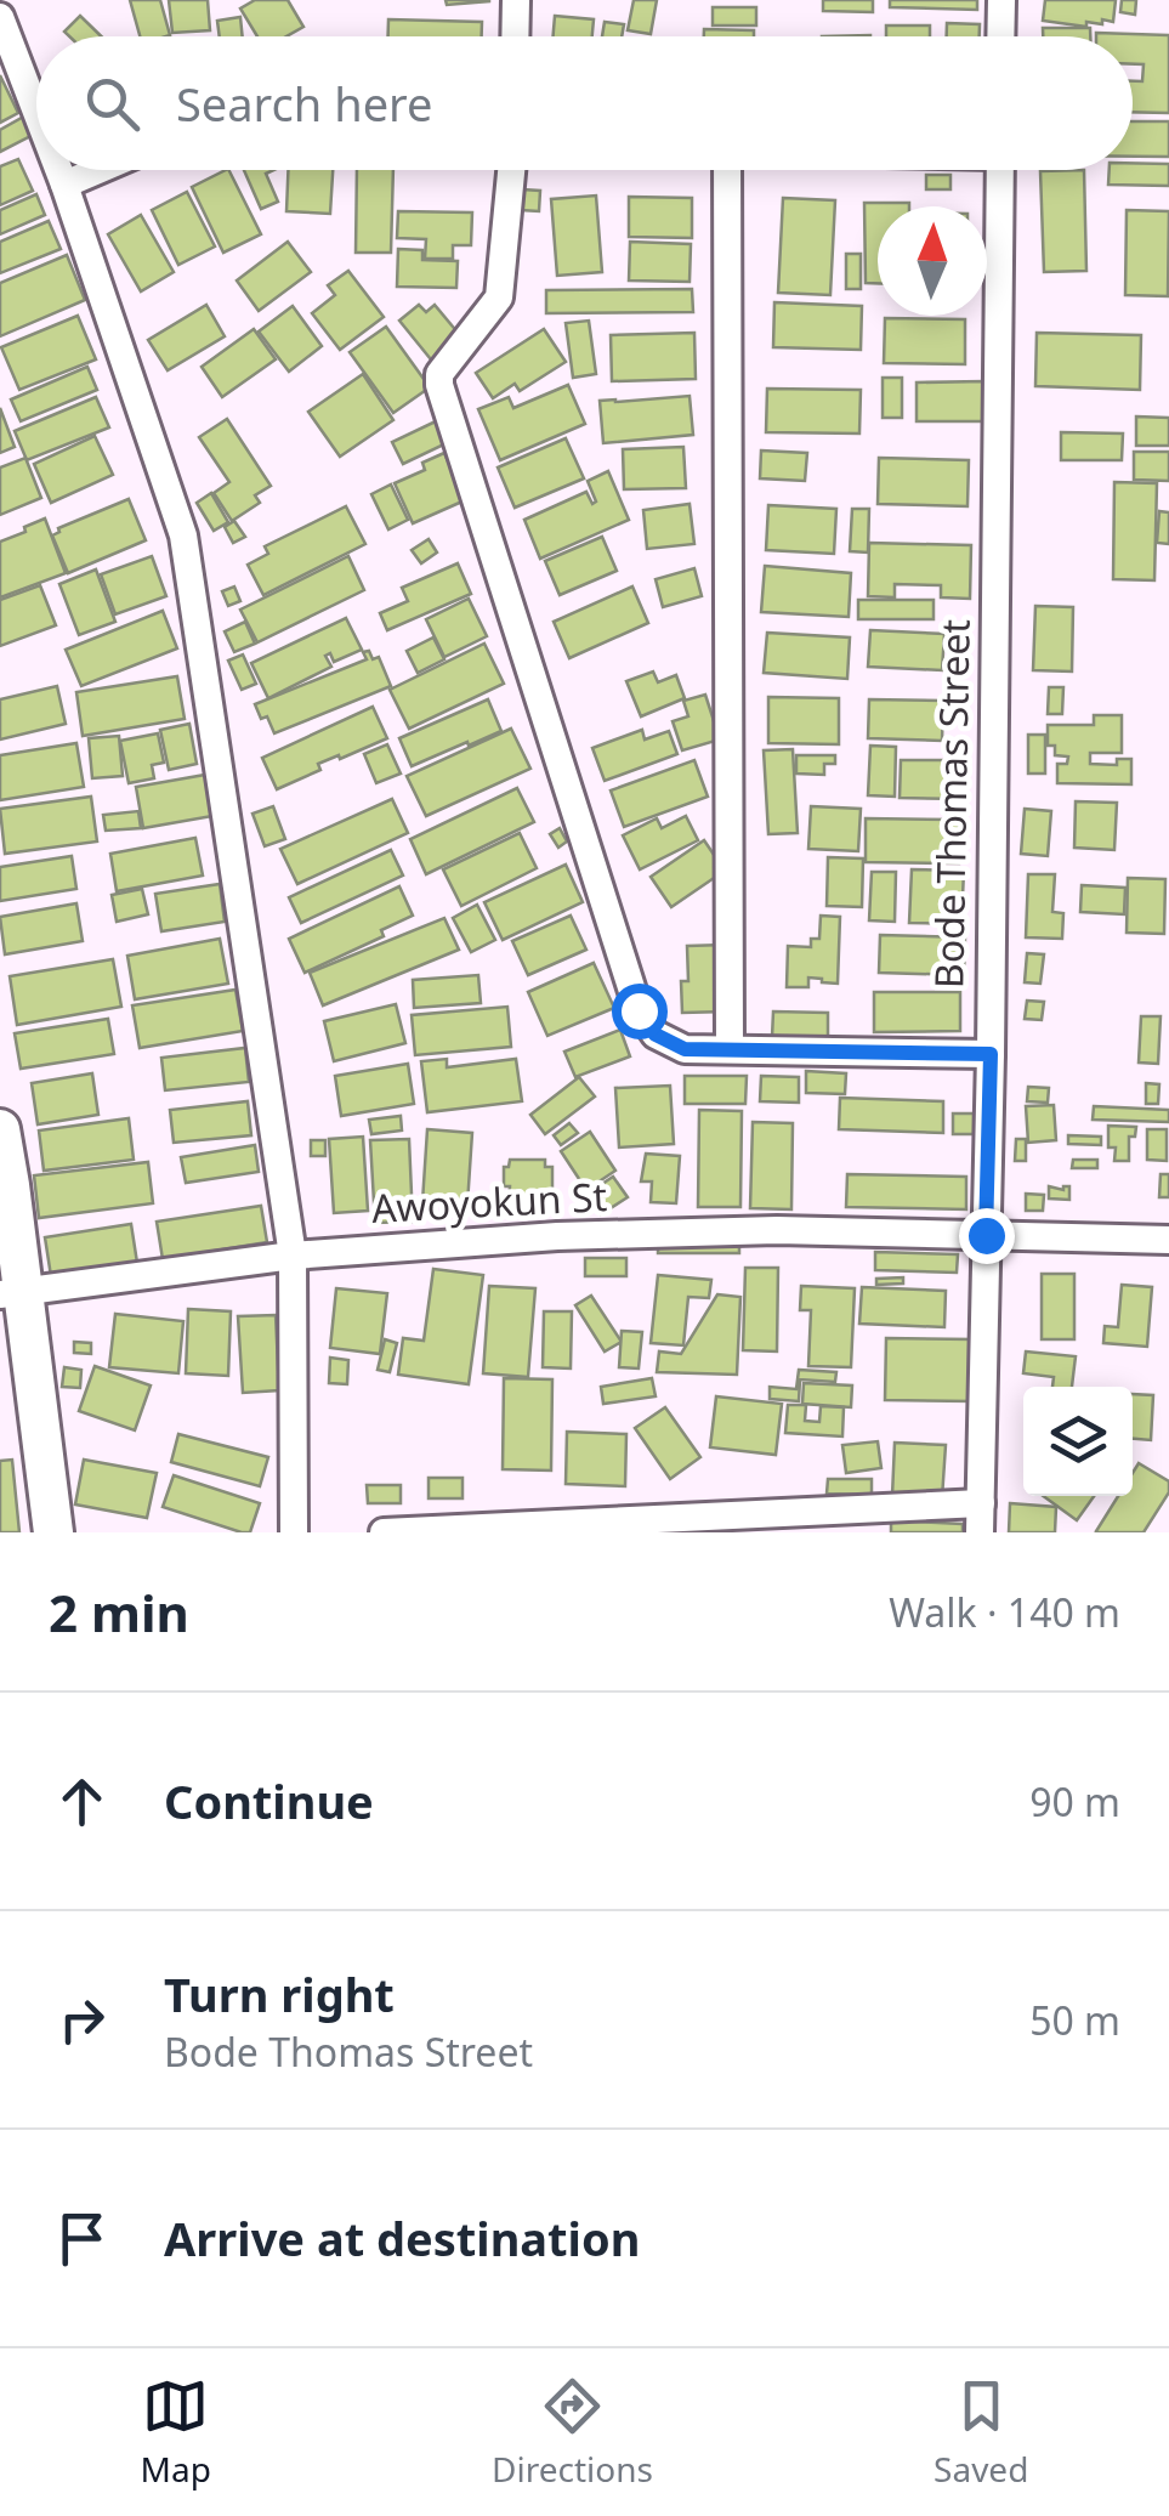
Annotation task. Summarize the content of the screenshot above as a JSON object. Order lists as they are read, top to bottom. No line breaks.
{"streets":{"street":["Bode Thomas Street","Awoyokun St"]},"crossings":[["Bode Thomas Street","Awoyokun St"]],"north":"top","page":{"search":"Search here","heading":["2 min","Walk · 140 m"],"list":[["Continue","90 m"],["Turn right","Bode Thomas Street","50 m"],"Arrive at destination"],"nav":["Map","Directions","Saved"]}}
